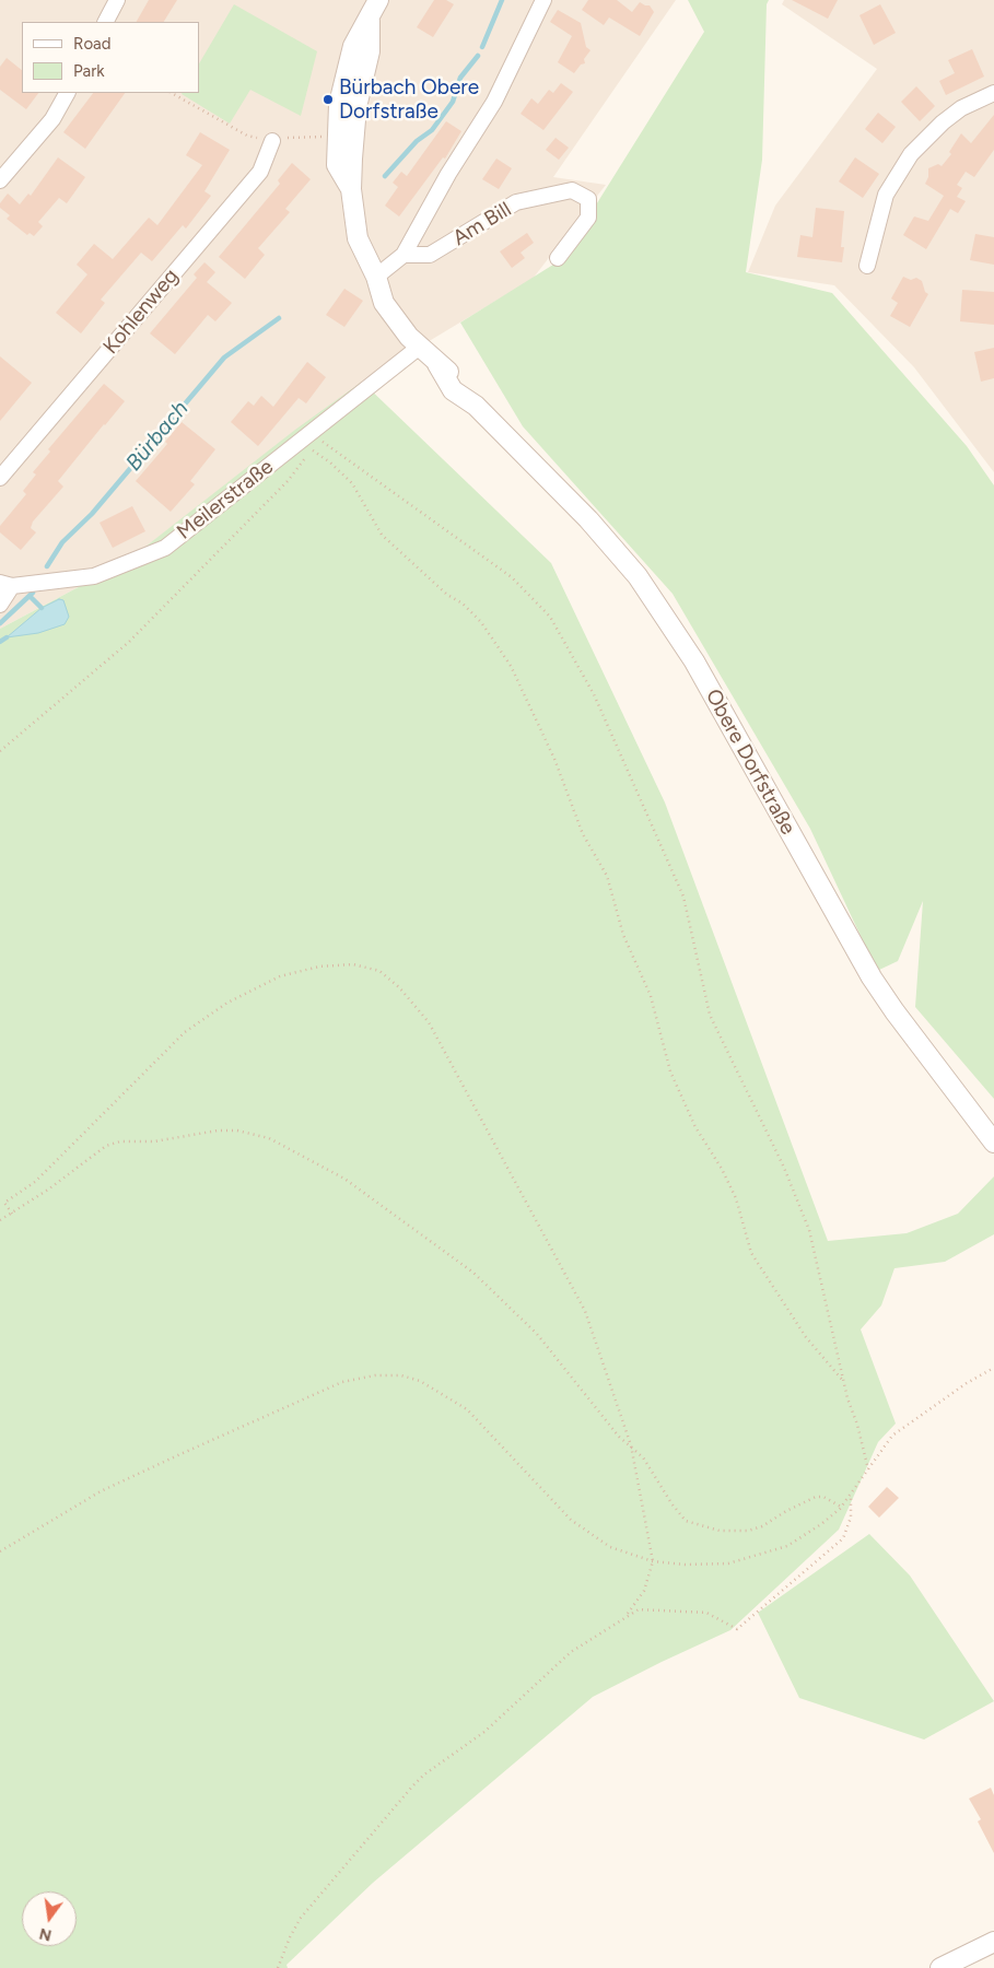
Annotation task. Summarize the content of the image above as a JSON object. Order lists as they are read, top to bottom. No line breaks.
{"streets":{"street":["Am Bill","Kohlenweg","Meilerstraße","Obere Dorfstraße"]},"crossings":[["Meilerstraße","Obere Dorfstraße"]],"water":["Bürbach"],"places":["Bürbach Obere Dorfstraße"],"legend":["Road","Park"],"north":"bottom"}
